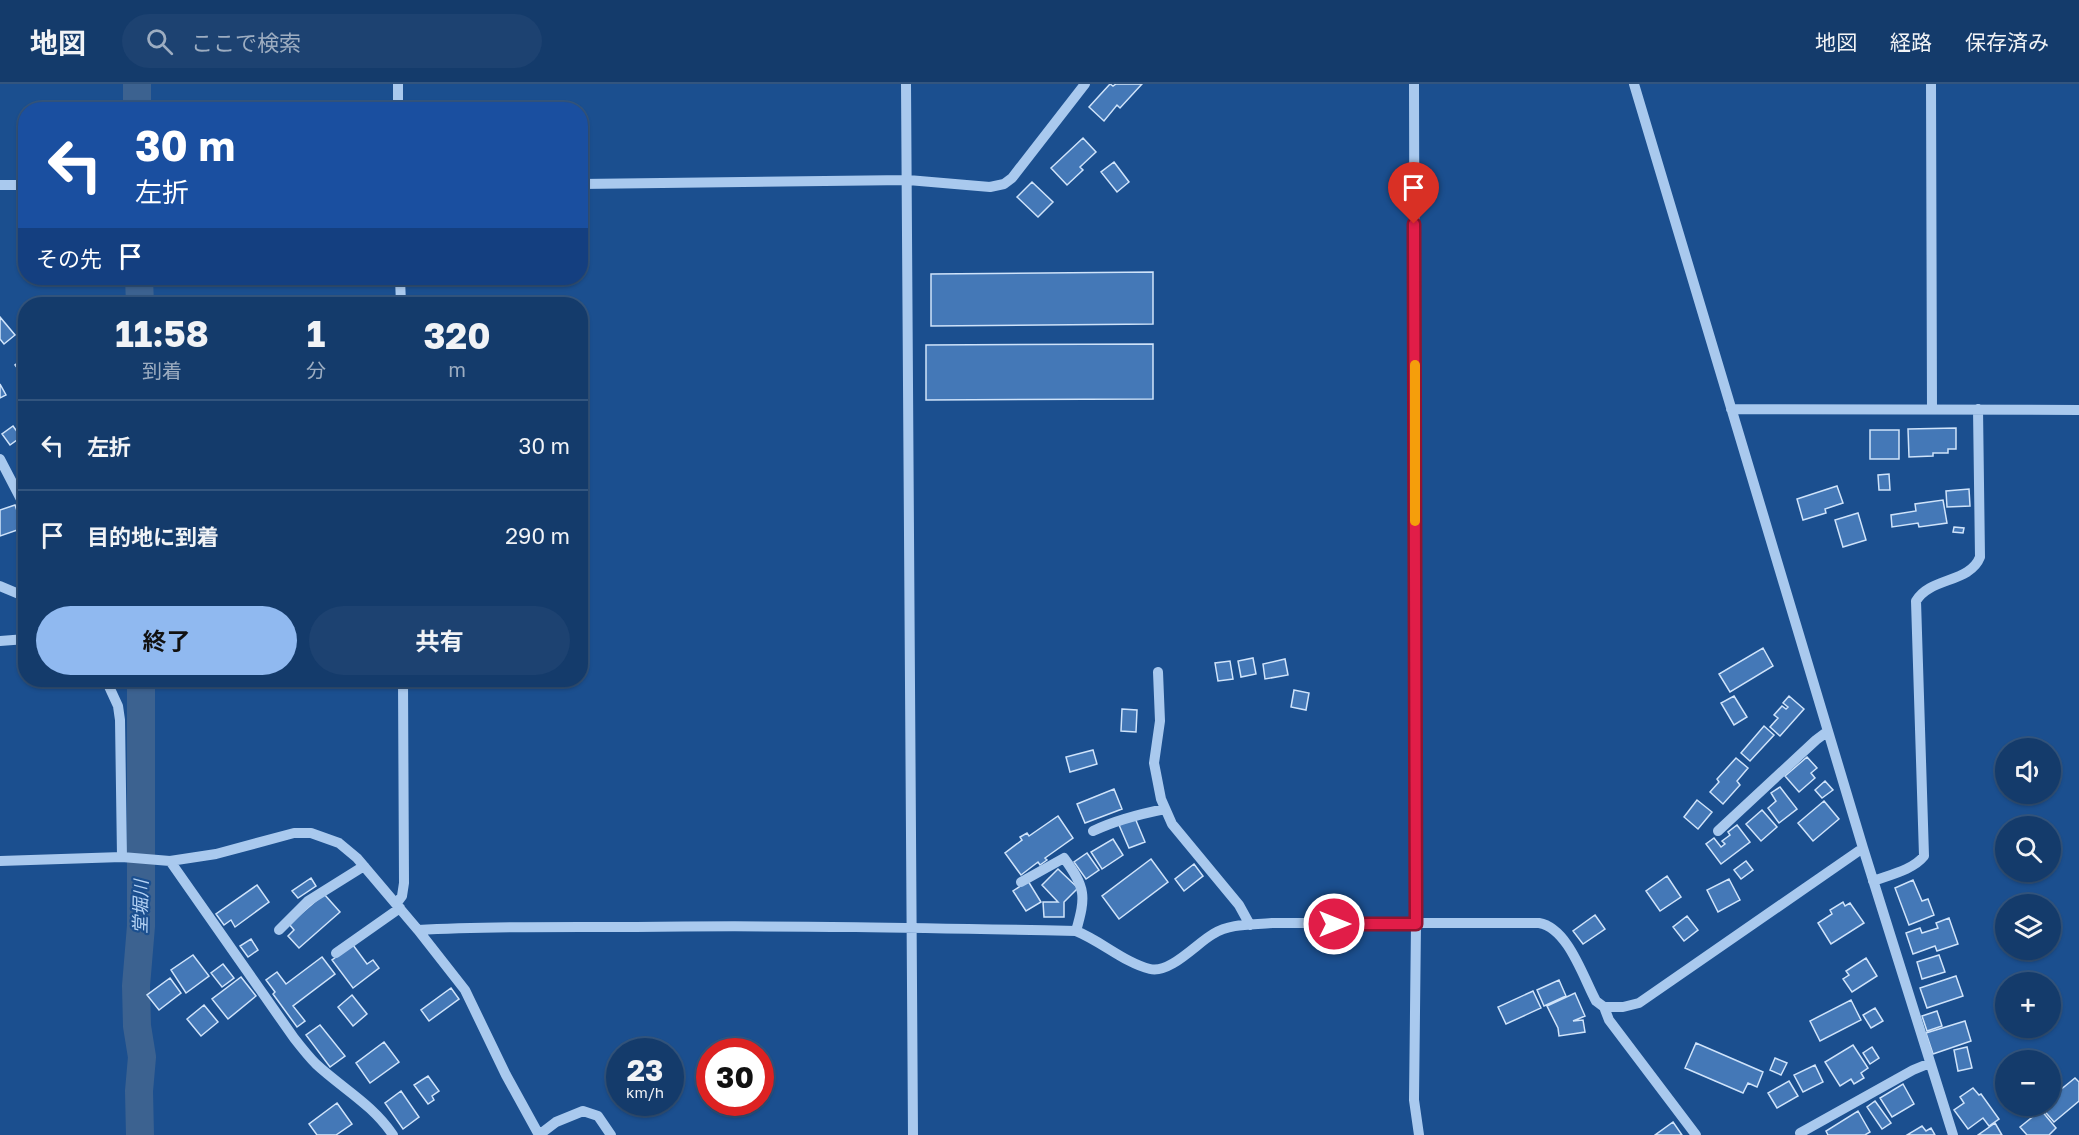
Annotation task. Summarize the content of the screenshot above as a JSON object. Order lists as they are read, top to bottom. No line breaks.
{"water":["堂堀川"],"page":{"header":"地図","search":"ここで検索","nav":["地図","経路","保存済み"],"turn":["30 m","左折"],"then":"その先","eta":["11:58","到着","1","分","320","m"],"list":[{"name":"左折","value":"30 m"},{"name":"目的地に到着","value":"290 m"}],"buttons":["終了","共有"],"map_buttons":["+","−"],"speed":"23 km/h","limit":"30"}}
